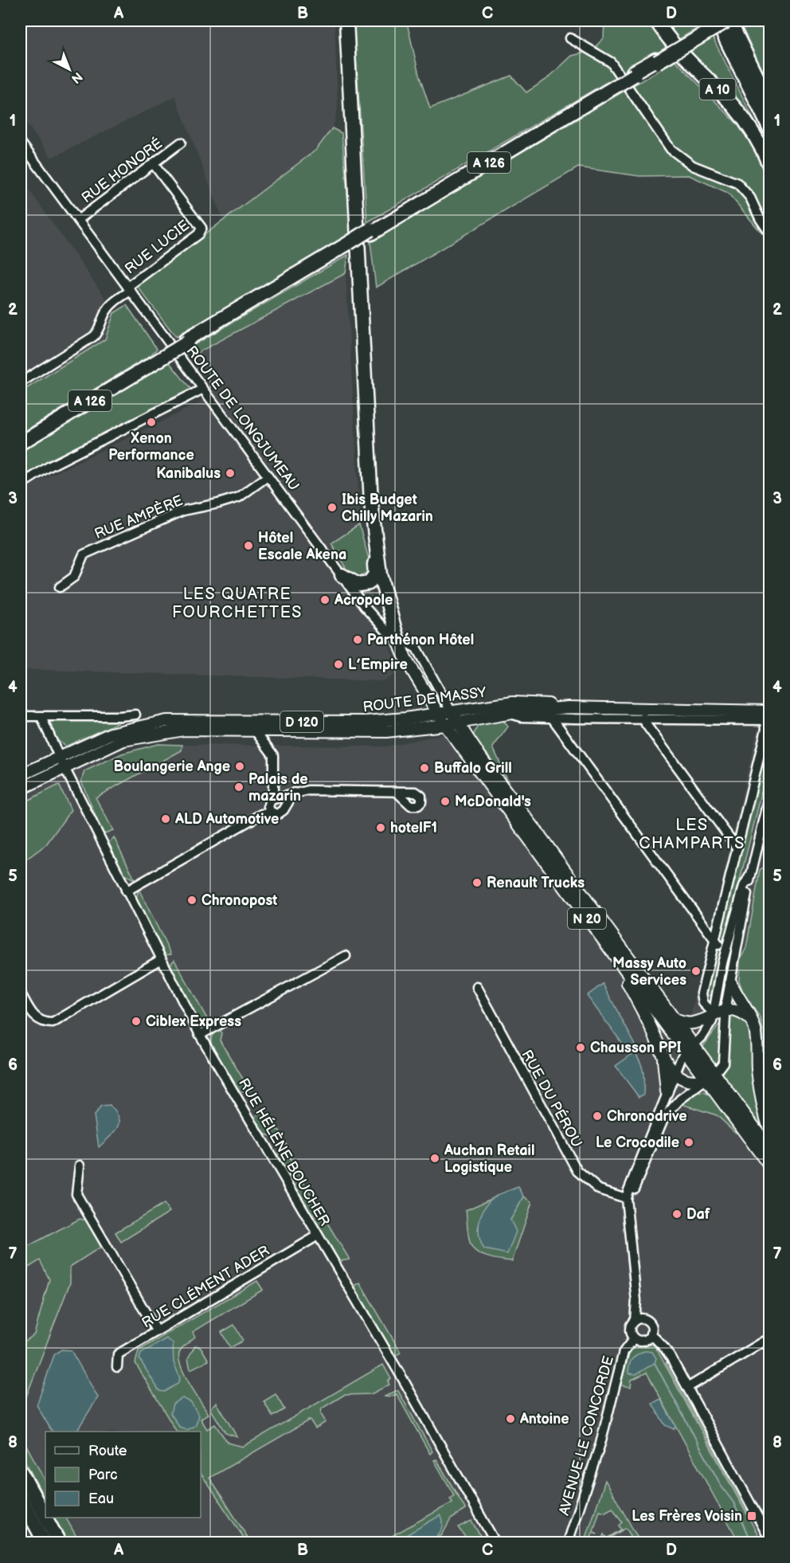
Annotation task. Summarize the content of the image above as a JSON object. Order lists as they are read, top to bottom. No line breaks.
{"streets":{"highway":["A 10","A 126","N 20"],"main road":["ROUTE DE LONGJUMEAU","ROUTE DE MASSY","D 120"],"street":["RUE HONORÉ","RUE LUCIE","RUE AMPÈRE","RUE DU PÉROU","RUE HÉLÈNE BOUCHER","RUE CLÉMENT ADER","AVENUE LE CONCORDE"]},"crossings":[["RUE HONORÉ","RUE LUCIE"],["RUE HONORÉ","ROUTE DE LONGJUMEAU"],["RUE LUCIE","ROUTE DE LONGJUMEAU"],["ROUTE DE LONGJUMEAU","RUE AMPÈRE"],["ROUTE DE LONGJUMEAU","ROUTE DE MASSY"],["ROUTE DE LONGJUMEAU","N 20"],["ROUTE DE MASSY","D 120"],["ROUTE DE MASSY","N 20"],["ROUTE DE MASSY","RUE HÉLÈNE BOUCHER"],["RUE HÉLÈNE BOUCHER","RUE CLÉMENT ADER"]],"districts":["LES QUATRE FOURCHETTES","LES CHAMPARTS"],"places":{"other":["Xenon Performance","Kanibalus","Ibis Budget Chilly Mazarin","Hôtel Escale Akena","Acropole","Parthénon Hôtel","L’Empire","Boulangerie Ange","Buffalo Grill","Palais de mazarin","McDonald's","ALD Automotive","hotelF1","Renault Trucks","Chronopost","Massy Auto Services","Ciblex Express","Chausson PPI","Chronodrive","Le Crocodile","Auchan Retail Logistique","Daf","Antoine"],"transit":["Les Frères Voisin"]},"legend":["Route","Parc","Eau"],"north":"bottom right","grid":{"columns":["A","B","C","D"],"rows":["1","2","3","4","5","6","7","8"]}}
